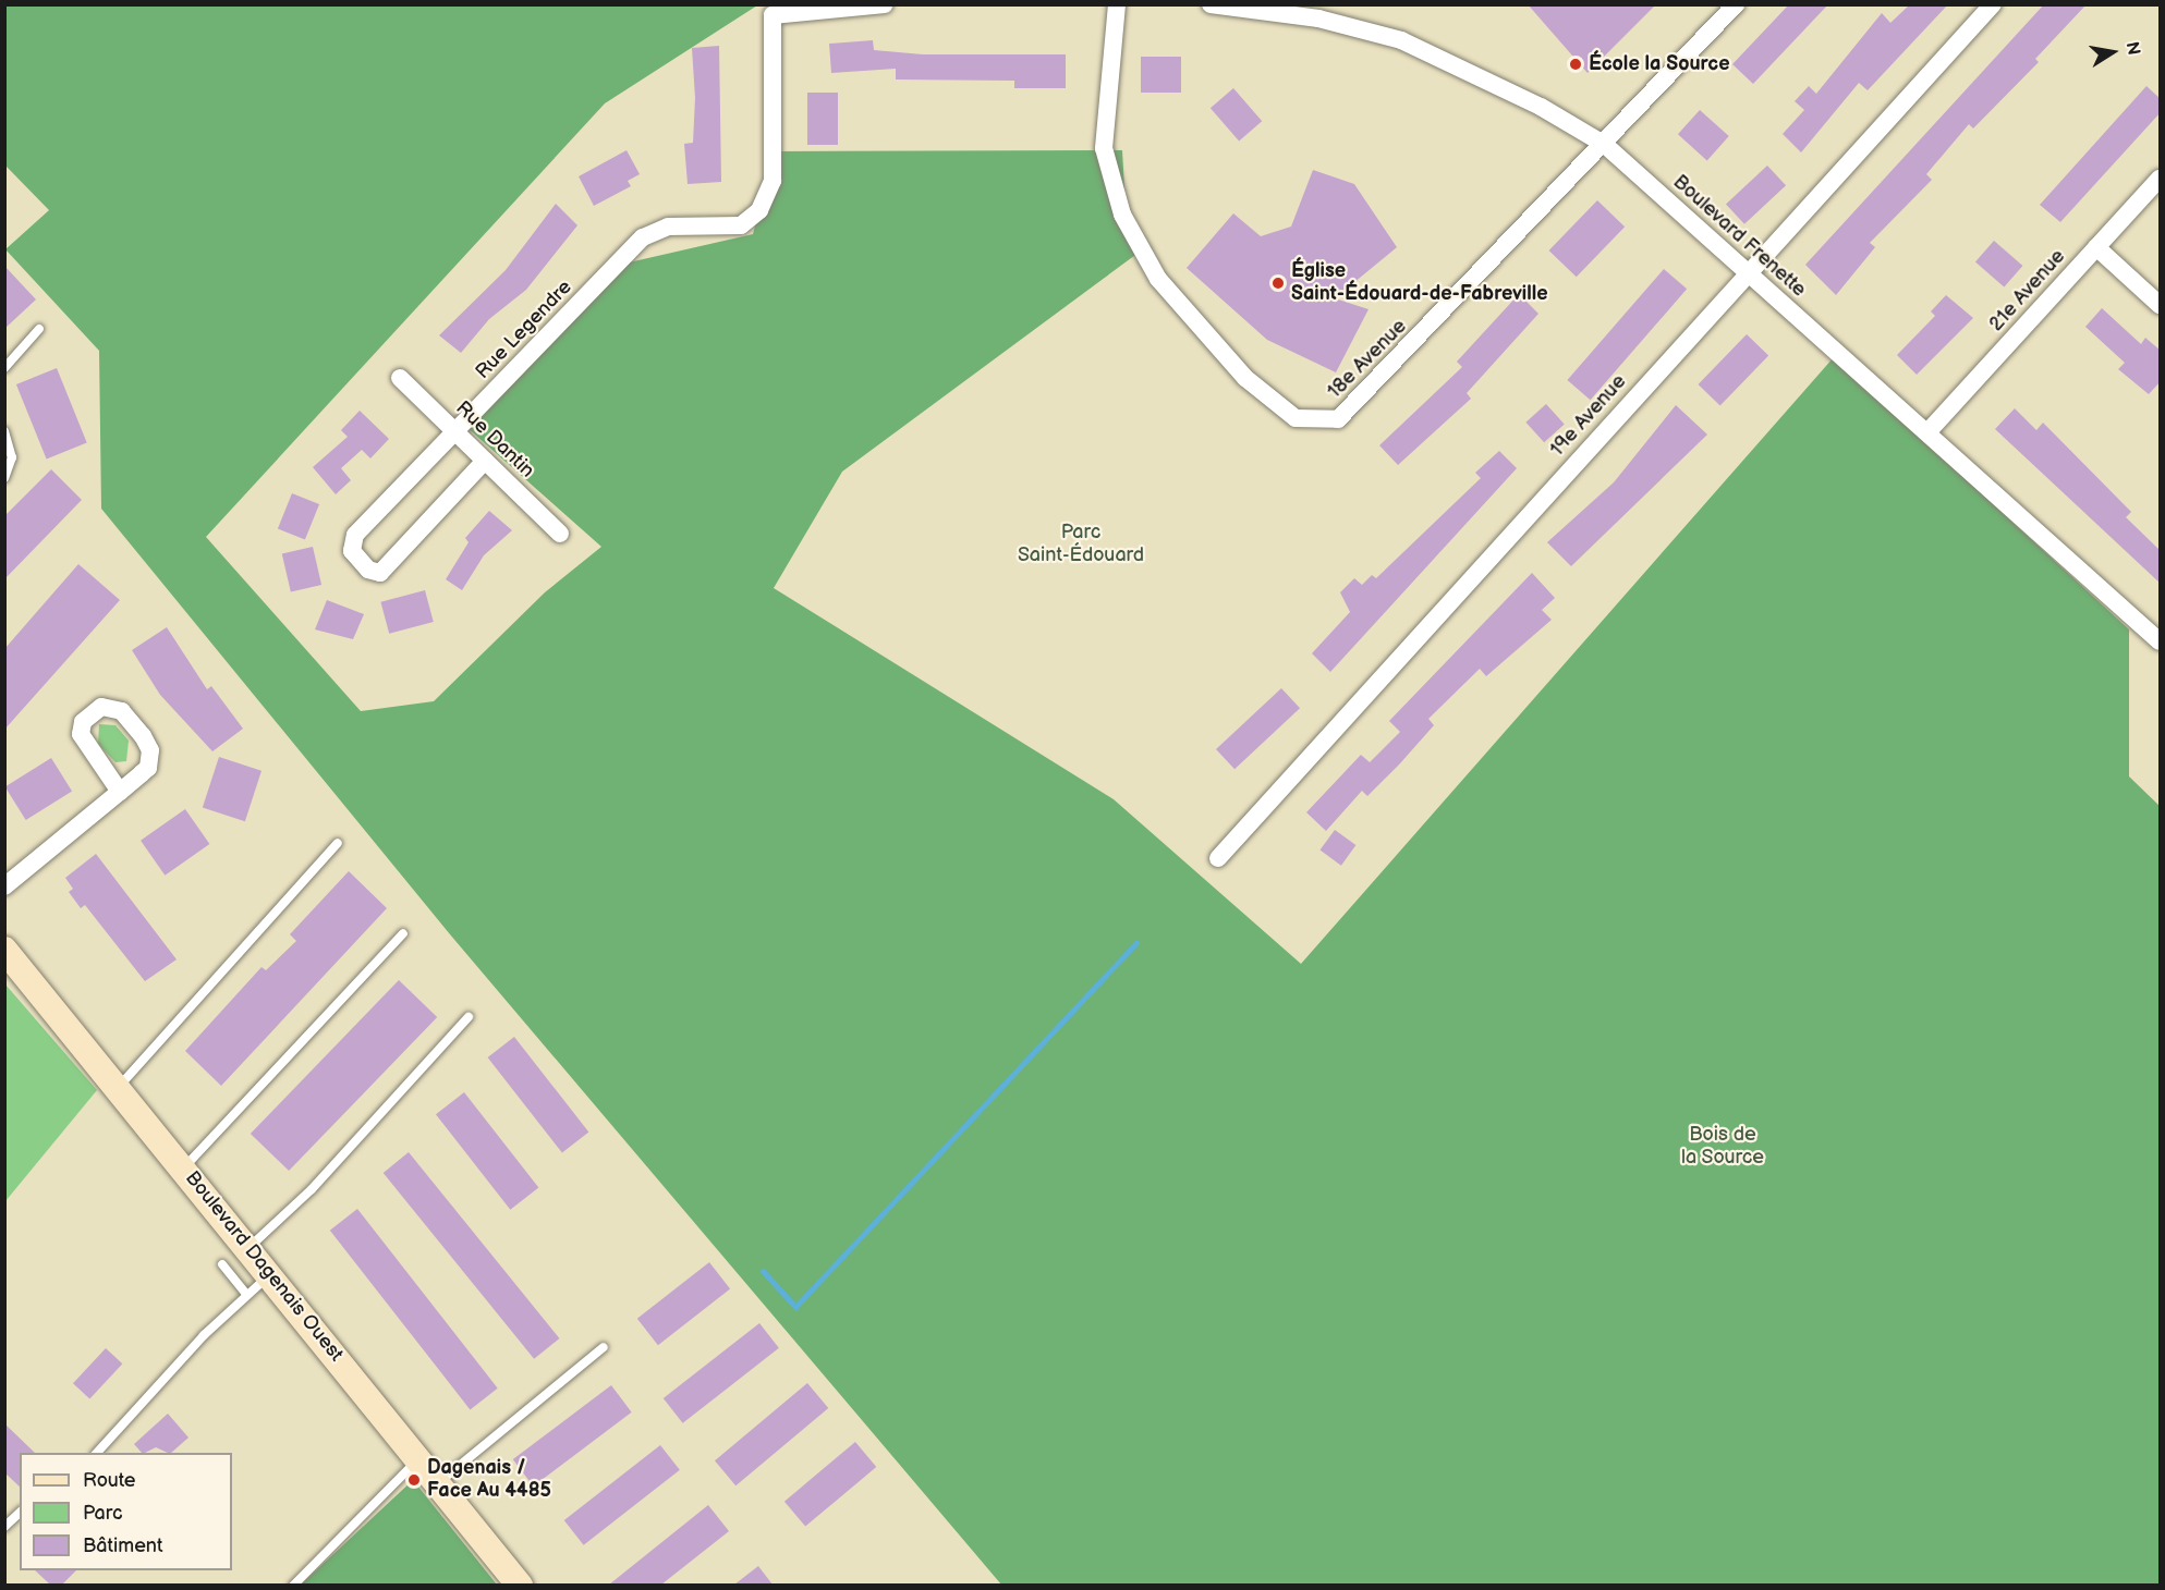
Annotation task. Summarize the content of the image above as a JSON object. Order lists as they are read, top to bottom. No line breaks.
{"streets":{"main road":["Boulevard Dagenais Ouest"],"street":["Boulevard Frenette","21e Avenue","Rue Legendre","18e Avenue","19e Avenue","Rue Dantin"]},"crossings":[["Boulevard Frenette","21e Avenue"],["Boulevard Frenette","18e Avenue"],["Boulevard Frenette","19e Avenue"],["Rue Legendre","Rue Dantin"]],"parks":["Parc Saint-Édouard","Bois de la Source"],"places":["École la Source","Église Saint-Édouard-de-Fabreville","Dagenais / Face Au 4485"],"legend":["Route","Parc","Bâtiment"],"north":"right"}
